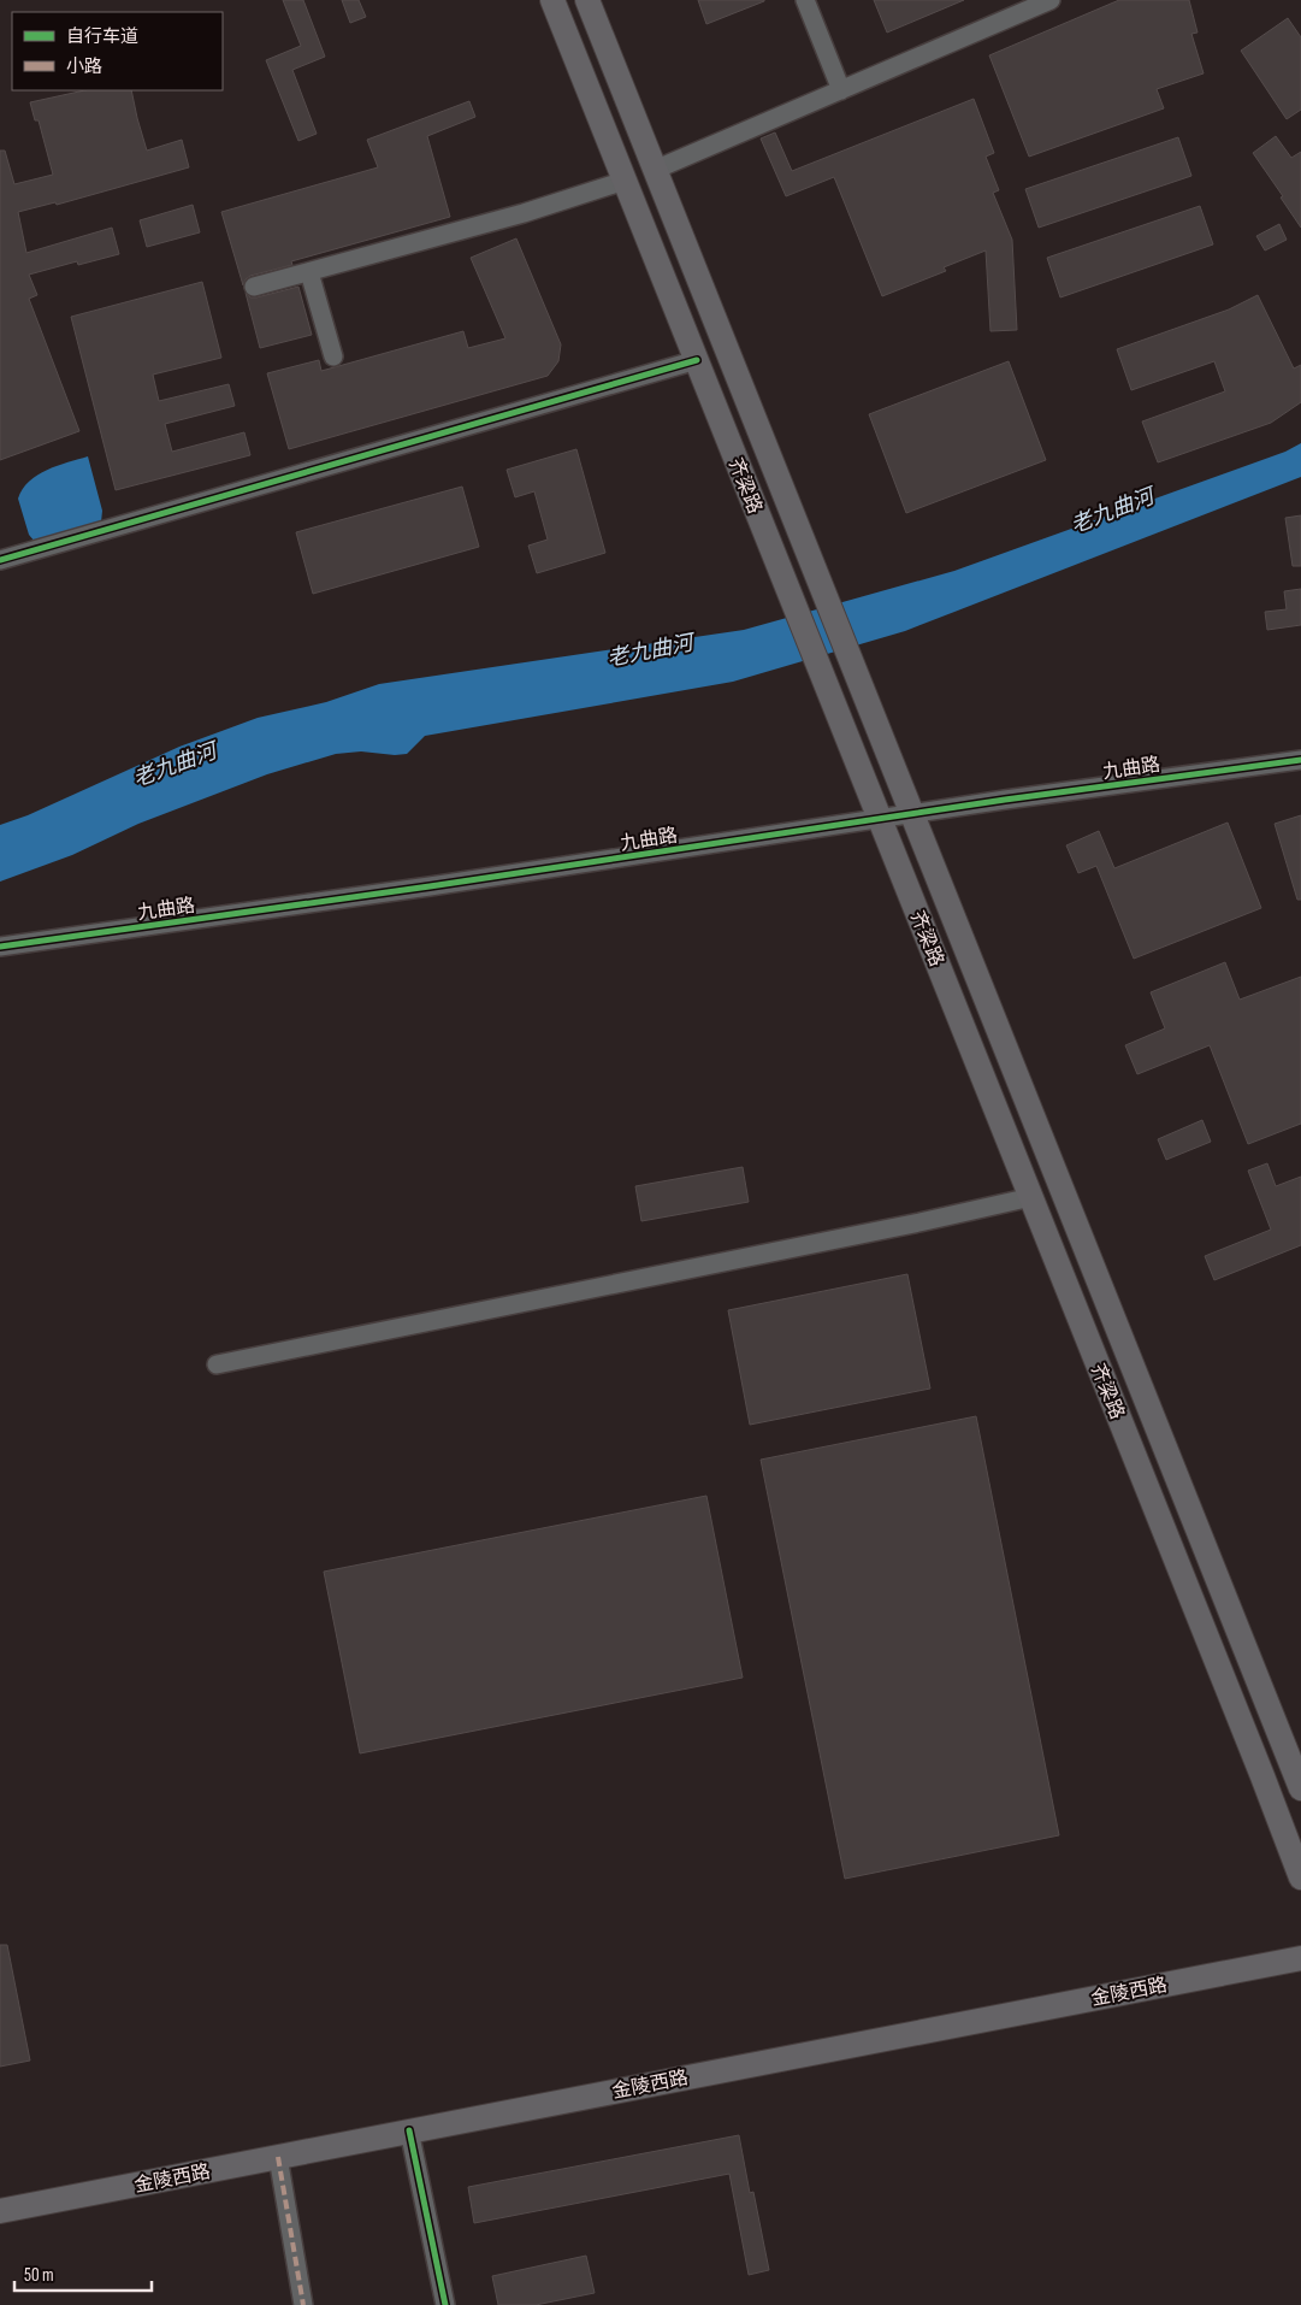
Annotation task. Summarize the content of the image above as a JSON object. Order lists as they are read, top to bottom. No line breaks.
{"streets":{"main road":["齐梁路","金陵西路"],"street":["九曲路"]},"crossings":[["齐梁路","九曲路"]],"water":["老九曲河"],"legend":["自行车道","小路"],"scale_bar":"50 m"}
